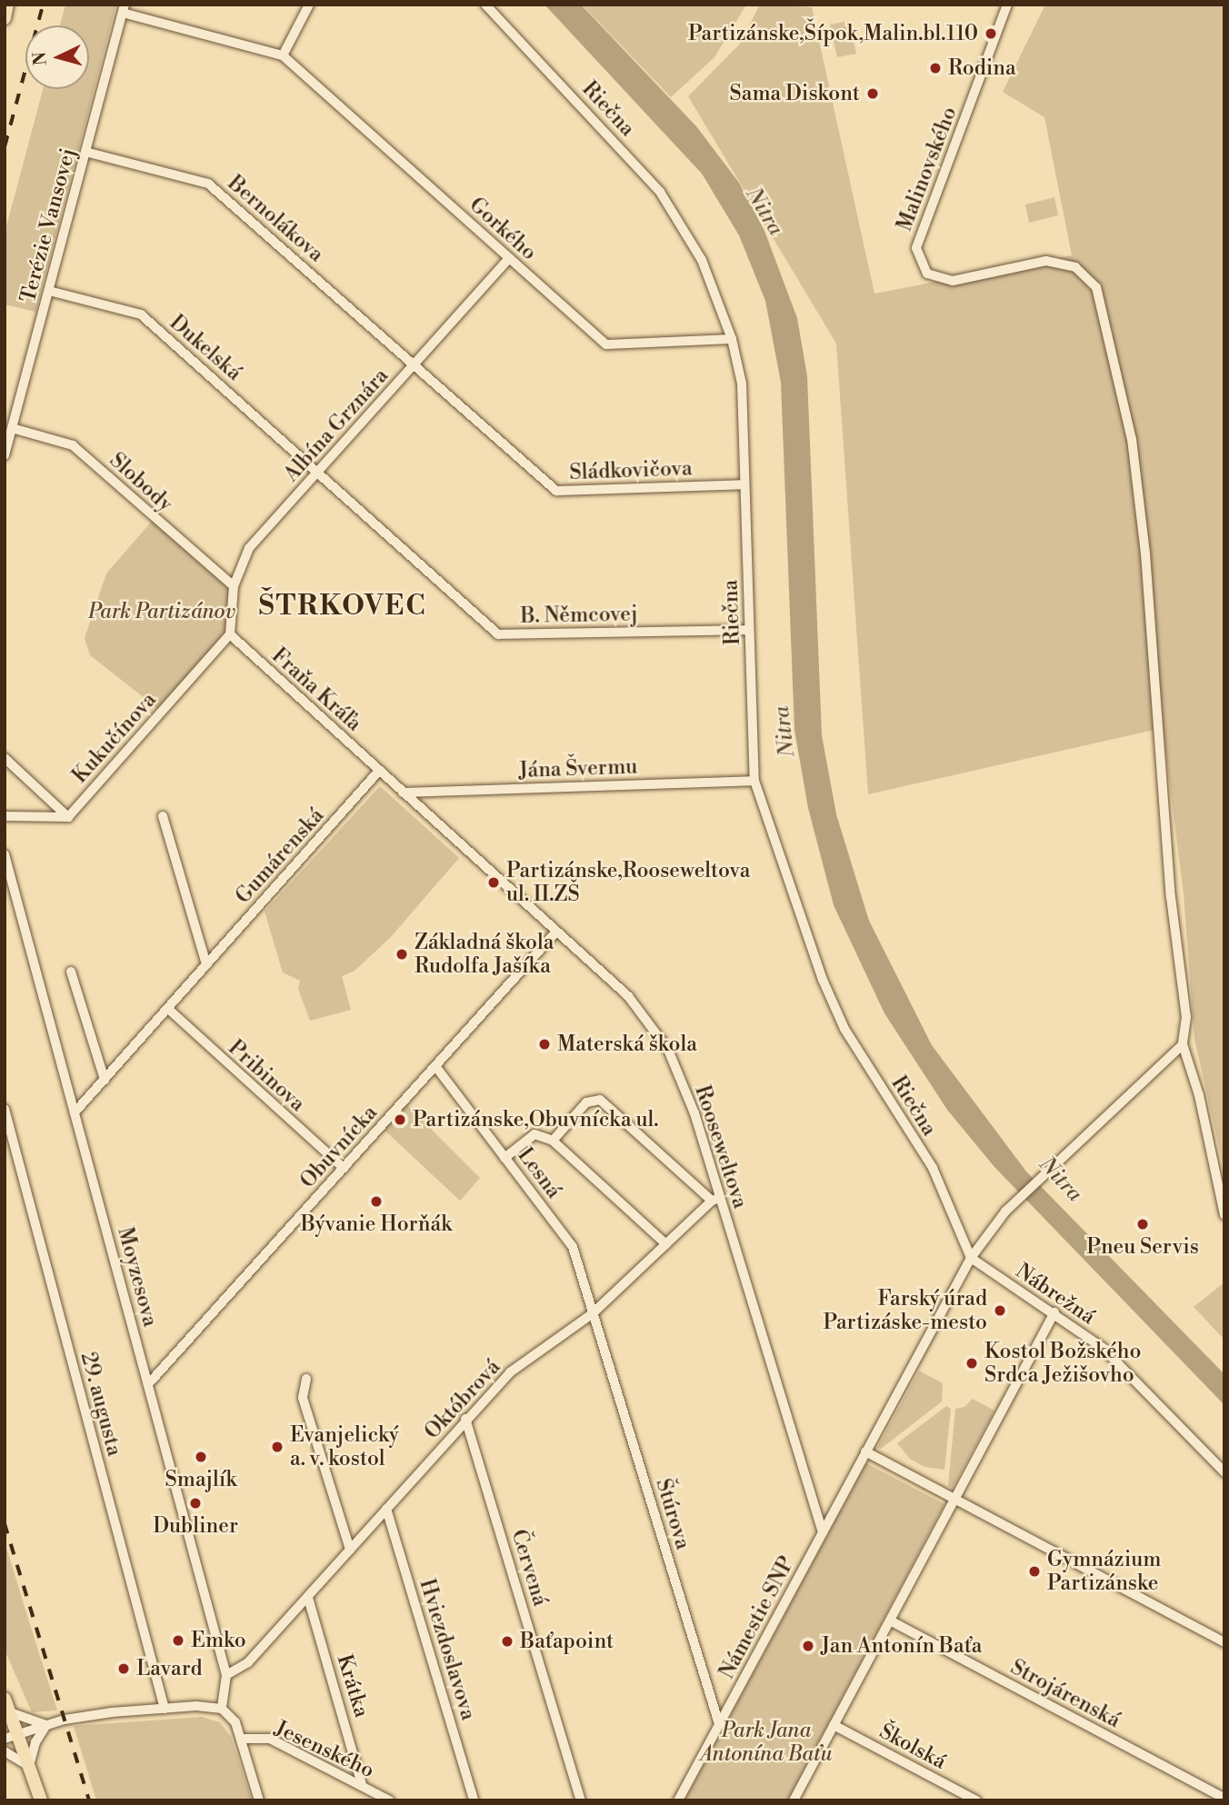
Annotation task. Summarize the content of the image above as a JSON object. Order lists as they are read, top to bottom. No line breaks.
{"streets":{"street":["Riečna","Malinovského","Bernolákova","Terézie Vansovej","Gorkého","Dukelská","Albína Grznára","Sládkovičova","Slobody","B. Němcovej","Fraňa Kráľa","Kukučínova","Jána Švermu","Gumárenská","Pribinova","Obuvnícka","Rooseweltova","Lesná","Moyzesova","Nábrežná","Októbrová","29. augusta","Štúrova","Červená","Námestie SNP","Hviezdoslavova","Krátka","Strojárenská","Školská","Jesenského"]},"crossings":[["Riečna","Gorkého"],["Riečna","Sládkovičova"],["Riečna","B. Němcovej"],["Riečna","Jána Švermu"],["Riečna","Nábrežná"],["Riečna","Námestie SNP"],["Malinovského","Námestie SNP"],["Bernolákova","Terézie Vansovej"],["Bernolákova","Albína Grznára"],["Bernolákova","Sládkovičova"],["Terézie Vansovej","Gorkého"],["Terézie Vansovej","Dukelská"],["Terézie Vansovej","Slobody"],["Gorkého","Albína Grznára"],["Dukelská","Albína Grznára"],["Dukelská","B. Němcovej"],["Albína Grznára","Sládkovičova"],["Albína Grznára","Slobody"],["Albína Grznára","B. Němcovej"],["Albína Grznára","Fraňa Kráľa"],["Albína Grznára","Kukučínova"],["Fraňa Kráľa","Kukučínova"],["Fraňa Kráľa","Gumárenská"],["Fraňa Kráľa","Rooseweltova"],["Jána Švermu","Rooseweltova"],["Gumárenská","Pribinova"],["Gumárenská","Rooseweltova"],["Gumárenská","Moyzesova"],["Pribinova","Obuvnícka"],["Obuvnícka","Rooseweltova"],["Obuvnícka","Lesná"],["Obuvnícka","Moyzesova"],["Rooseweltova","Októbrová"],["Rooseweltova","Námestie SNP"],["Lesná","Októbrová"],["Lesná","Štúrova"],["Moyzesova","Októbrová"],["Nábrežná","Námestie SNP"],["Októbrová","Štúrova"],["Októbrová","Červená"],["Októbrová","Hviezdoslavova"],["Októbrová","Krátka"],["Štúrova","Námestie SNP"],["Krátka","Jesenského"]],"districts":["ŠTRKOVEC"],"water":["Nitra"],"parks":["Park Partizánov","Park Jana Antonína Baťu"],"places":["Partizánske,Šípok,Malin.bl.110","Rodina","Sama Diskont","Partizánske,Rooseweltova ul. II.ZŠ","Základná škola Rudolfa Jašíka","Materská škola","Partizánske,Obuvnícka ul.","Bývanie Horňák","Pneu Servis","Farský úrad Partizáske-mesto","Kostol Božského Srdca Ježišovho","Evanjelický a. v. kostol","Smajlík","Dubliner","Gymnázium Partizánske","Emko","Baťapoint","Jan Antonín Baťa","Lavard"],"north":"left"}
